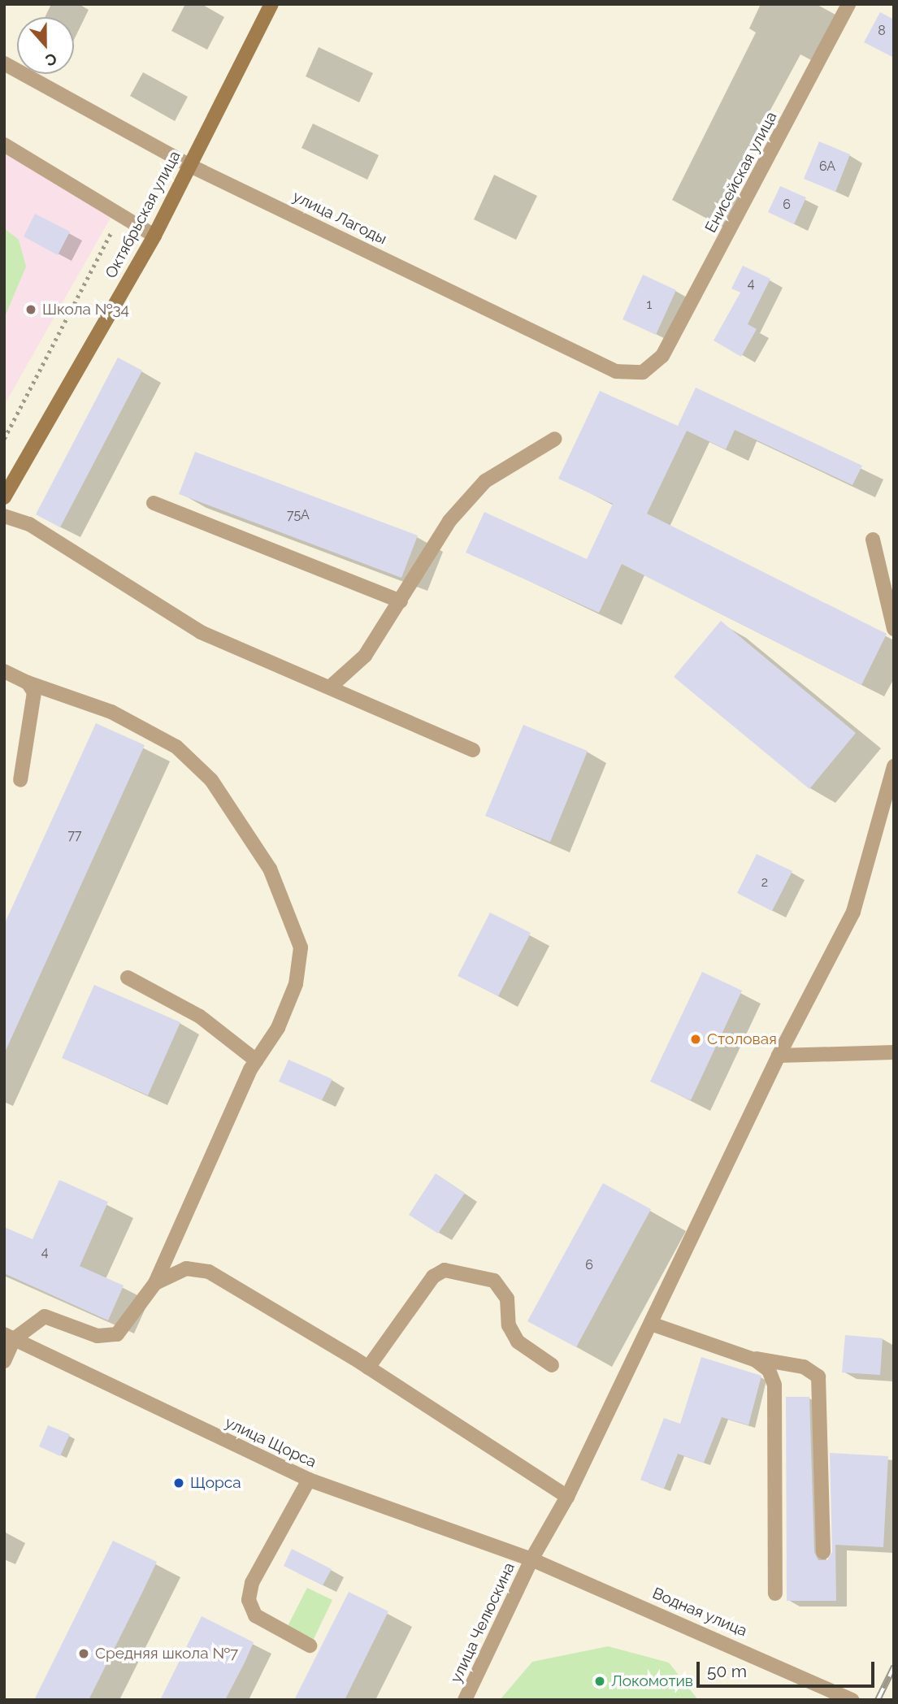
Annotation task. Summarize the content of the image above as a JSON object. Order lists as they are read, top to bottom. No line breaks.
{"streets":{"main road":["Октябрьская улица"],"street":["Енисейская улица","улица Лагоды","улица Щорса","Водная улица","улица Челюскина"]},"crossings":[["Енисейская улица","улица Лагоды"],["Октябрьская улица","улица Лагоды"],["улица Щорса","Водная улица"],["улица Щорса","улица Челюскина"],["Водная улица","улица Челюскина"]],"places":["Школа №34","Столовая","Щорса","Средняя школа №7","Локомотив"],"house_numbers":["8","6А","6","4","1","75А","77","2","4","6"],"scale_bar":"50 m","north":"bottom"}
